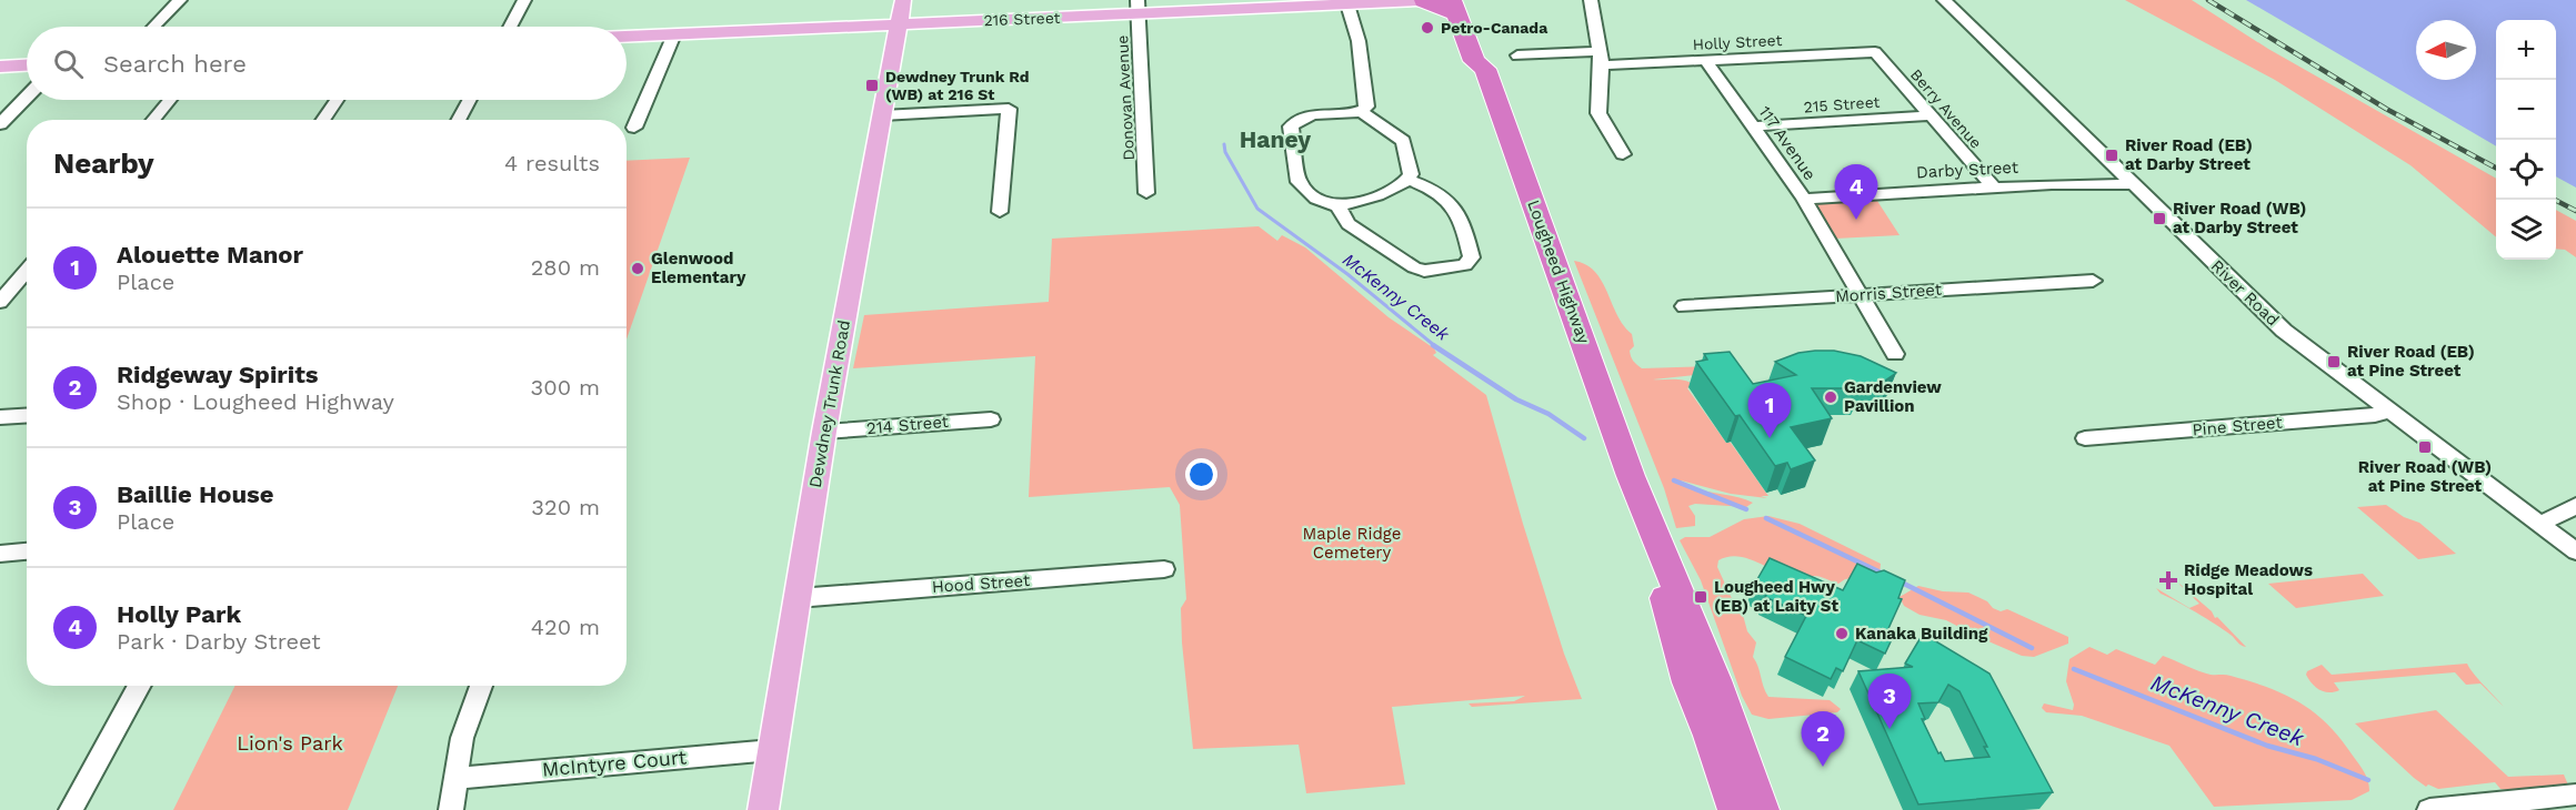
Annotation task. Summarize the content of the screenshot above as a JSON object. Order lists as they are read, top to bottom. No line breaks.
{"streets":{"highway":["Lougheed Highway"],"main road":["216 Street","Dewdney Trunk Road"],"street":["Holly Street","Donovan Avenue","215 Street","Berry Avenue","117 Avenue","Darby Street","Morris Street","River Road","214 Street","Pine Street","Hood Street","McIntyre Court"]},"crossings":[["216 Street","Donovan Avenue"],["216 Street","Dewdney Trunk Road"],["Holly Street","Berry Avenue"],["Holly Street","117 Avenue"],["215 Street","Berry Avenue"],["215 Street","117 Avenue"],["Berry Avenue","Darby Street"],["117 Avenue","Darby Street"],["117 Avenue","Morris Street"],["Darby Street","River Road"],["River Road","Pine Street"],["Dewdney Trunk Road","214 Street"],["Dewdney Trunk Road","Hood Street"],["Dewdney Trunk Road","McIntyre Court"]],"districts":["Haney"],"water":["McKenny Creek"],"parks":["Maple Ridge Cemetery","Lion's Park"],"places":{"other":["Petro-Canada","Glenwood Elementary","Gardenview Pavillion","Kanaka Building"],"transit":["Dewdney Trunk Rd (WB) at 216 St","River Road (EB) at Darby Street","River Road (WB) at Darby Street","River Road (EB) at Pine Street","River Road (WB) at Pine Street","Lougheed Hwy (EB) at Laity St"],"health":["Ridge Meadows Hospital"]},"north":"left","page":{"map_buttons":["+","−"],"search":"Search here","heading":["Nearby","4 results"],"pins":["4","1","3","2"],"list":[{"mark":"1","name":"Alouette Manor","note":"Place","value":"280 m"},{"mark":"2","name":"Ridgeway Spirits","note":"Shop · Lougheed Highway","value":"300 m"},{"mark":"3","name":"Baillie House","note":"Place","value":"320 m"},{"mark":"4","name":"Holly Park","note":"Park · Darby Street","value":"420 m"}]}}
